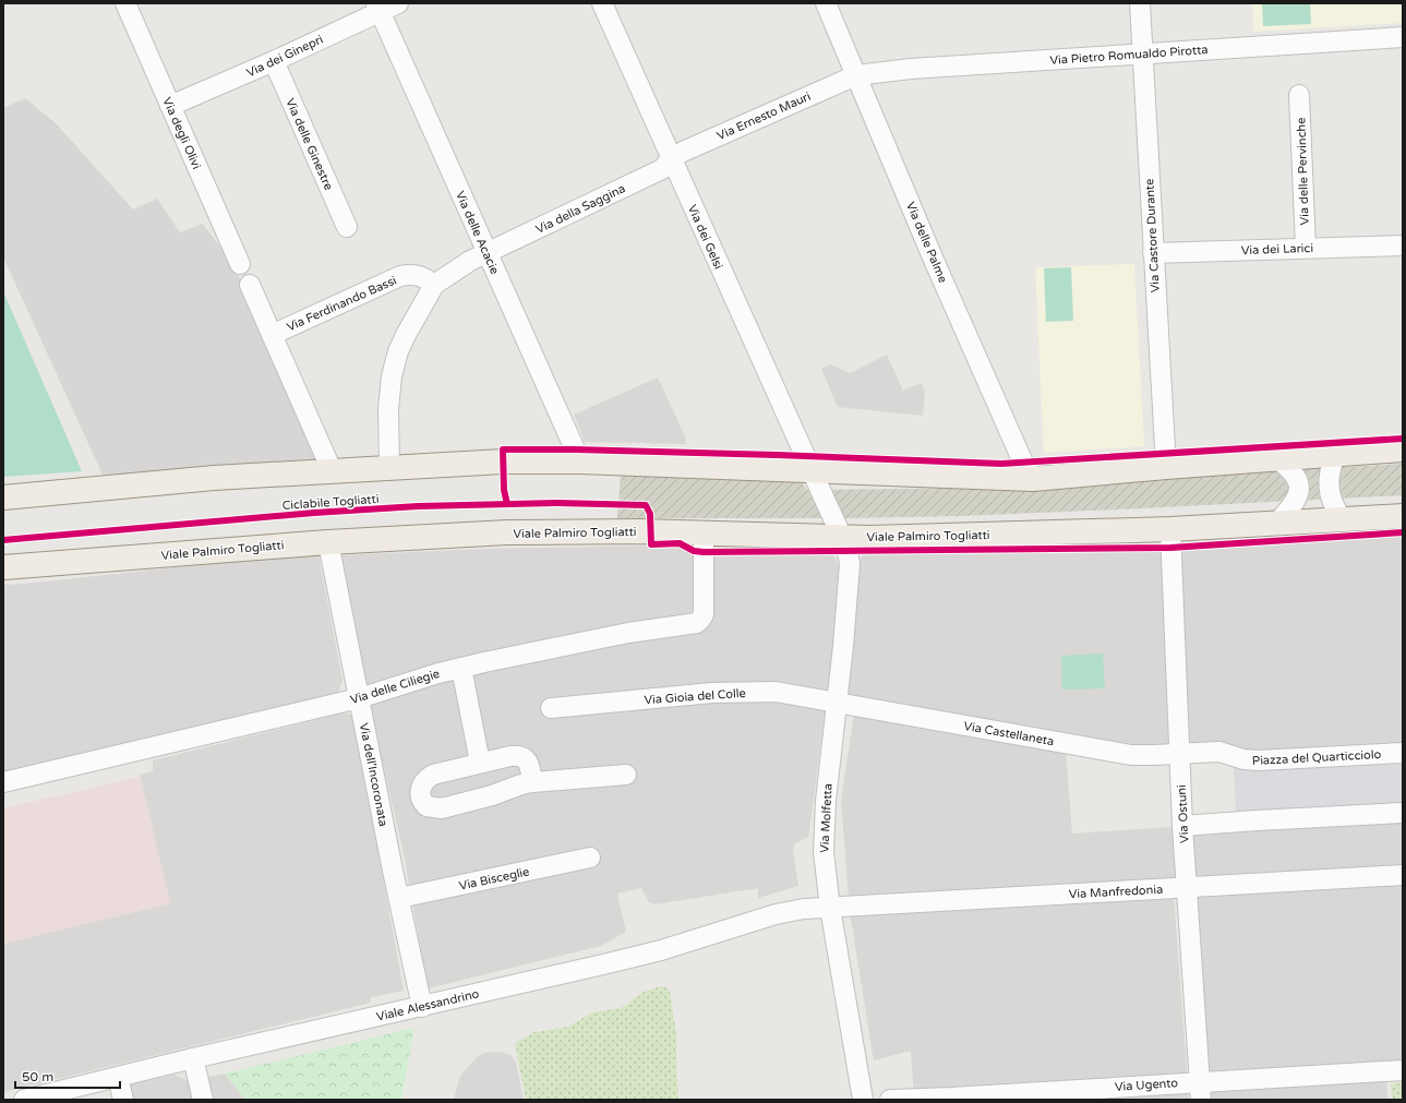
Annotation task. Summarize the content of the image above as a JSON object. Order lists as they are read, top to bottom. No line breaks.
{"streets":{"main road":["Viale Palmiro Togliatti"],"street":["Via Pietro Romualdo Pirotta","Via dei Ginepri","Via Ernesto Mauri","Via degli Olivi","Via delle Ginestre","Via delle Pervinche","Via della Saggina","Via delle Acacie","Via Castore Durante","Via dei Gelsi","Via delle Palme","Via dei Larici","Via Ferdinando Bassi","Via delle Ciliegie","Via Gioia del Colle","Via Castellaneta","Piazza del Quarticciolo","Via dell'Incoronata","Via Ostuni","Via Molfetta","Via Bisceglie","Via Manfredonia","Viale Alessandrino","Via Ugento"],"cycle path":["Ciclabile Togliatti"]},"crossings":[["Via Pietro Romualdo Pirotta","Via Ernesto Mauri"],["Via Pietro Romualdo Pirotta","Via Castore Durante"],["Via Pietro Romualdo Pirotta","Via delle Palme"],["Via dei Ginepri","Via degli Olivi"],["Via dei Ginepri","Via delle Ginestre"],["Via dei Ginepri","Via delle Acacie"],["Via Ernesto Mauri","Via della Saggina"],["Via Ernesto Mauri","Via dei Gelsi"],["Via Ernesto Mauri","Via delle Palme"],["Via delle Pervinche","Via dei Larici"],["Via della Saggina","Via delle Acacie"],["Via della Saggina","Via dei Gelsi"],["Via della Saggina","Via Ferdinando Bassi"],["Via Castore Durante","Via dei Larici"],["Via dei Gelsi","Via Molfetta"],["Viale Palmiro Togliatti","Via delle Ciliegie"],["Viale Palmiro Togliatti","Via dell'Incoronata"],["Viale Palmiro Togliatti","Via Ostuni"],["Viale Palmiro Togliatti","Via Molfetta"],["Via delle Ciliegie","Via dell'Incoronata"],["Via Gioia del Colle","Via Castellaneta"],["Via Gioia del Colle","Via Molfetta"],["Via Castellaneta","Piazza del Quarticciolo"],["Via Castellaneta","Via Ostuni"],["Via Castellaneta","Via Molfetta"],["Piazza del Quarticciolo","Via Ostuni"],["Via dell'Incoronata","Via Bisceglie"],["Via dell'Incoronata","Viale Alessandrino"],["Via Ostuni","Via Manfredonia"],["Via Ostuni","Via Ugento"],["Via Molfetta","Via Manfredonia"],["Via Molfetta","Viale Alessandrino"],["Via Manfredonia","Viale Alessandrino"]],"scale_bar":"50 m"}
